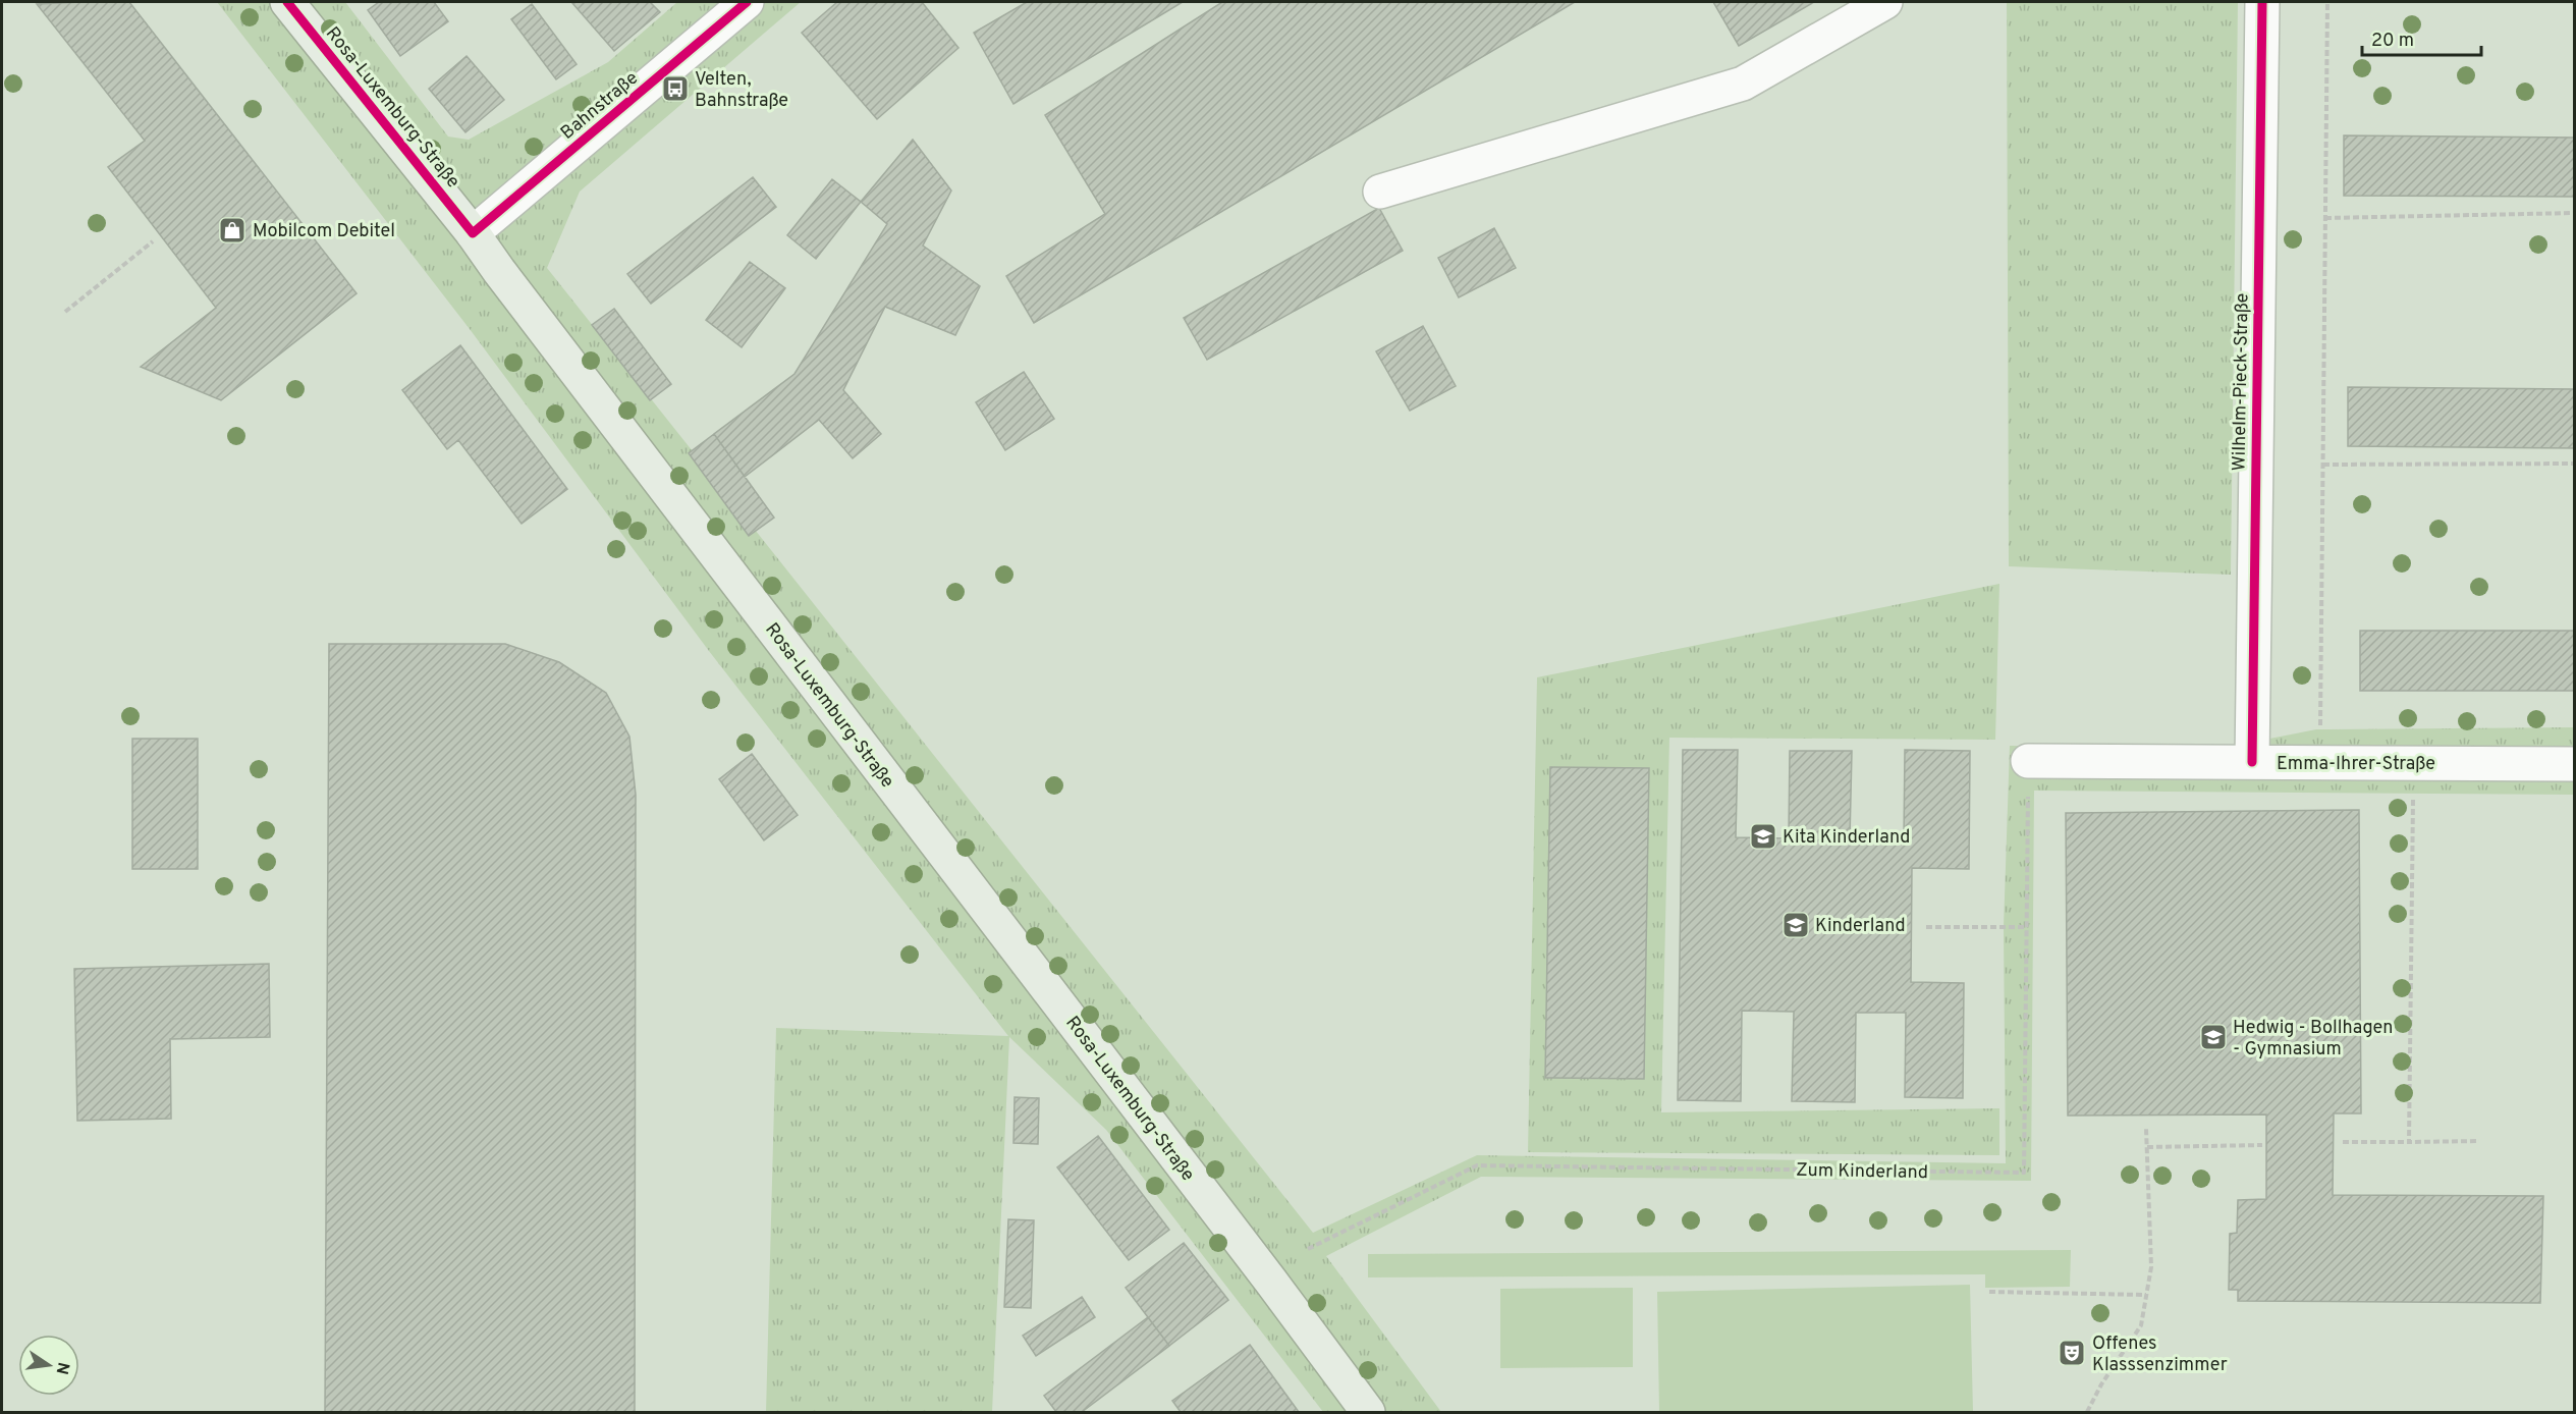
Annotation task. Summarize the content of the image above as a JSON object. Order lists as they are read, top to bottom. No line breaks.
{"streets":{"main road":["Rosa-Luxemburg-Straße"],"street":["Bahnstraße","Wilhelm-Pieck-Straße","Emma-Ihrer-Straße"],"path":["Zum Kinderland"]},"crossings":[["Bahnstraße","Rosa-Luxemburg-Straße"],["Wilhelm-Pieck-Straße","Emma-Ihrer-Straße"],["Emma-Ihrer-Straße","Zum Kinderland"]],"places":{"bus stop":["Velten, Bahnstraße"],"shop":["Mobilcom Debitel"],"school or university":["Kita Kinderland","Kinderland","Hedwig - Bollhagen - Gymnasium"],"theatre":["Offenes Klasssenzimmer"]},"scale_bar":"20 m","north":"right"}
